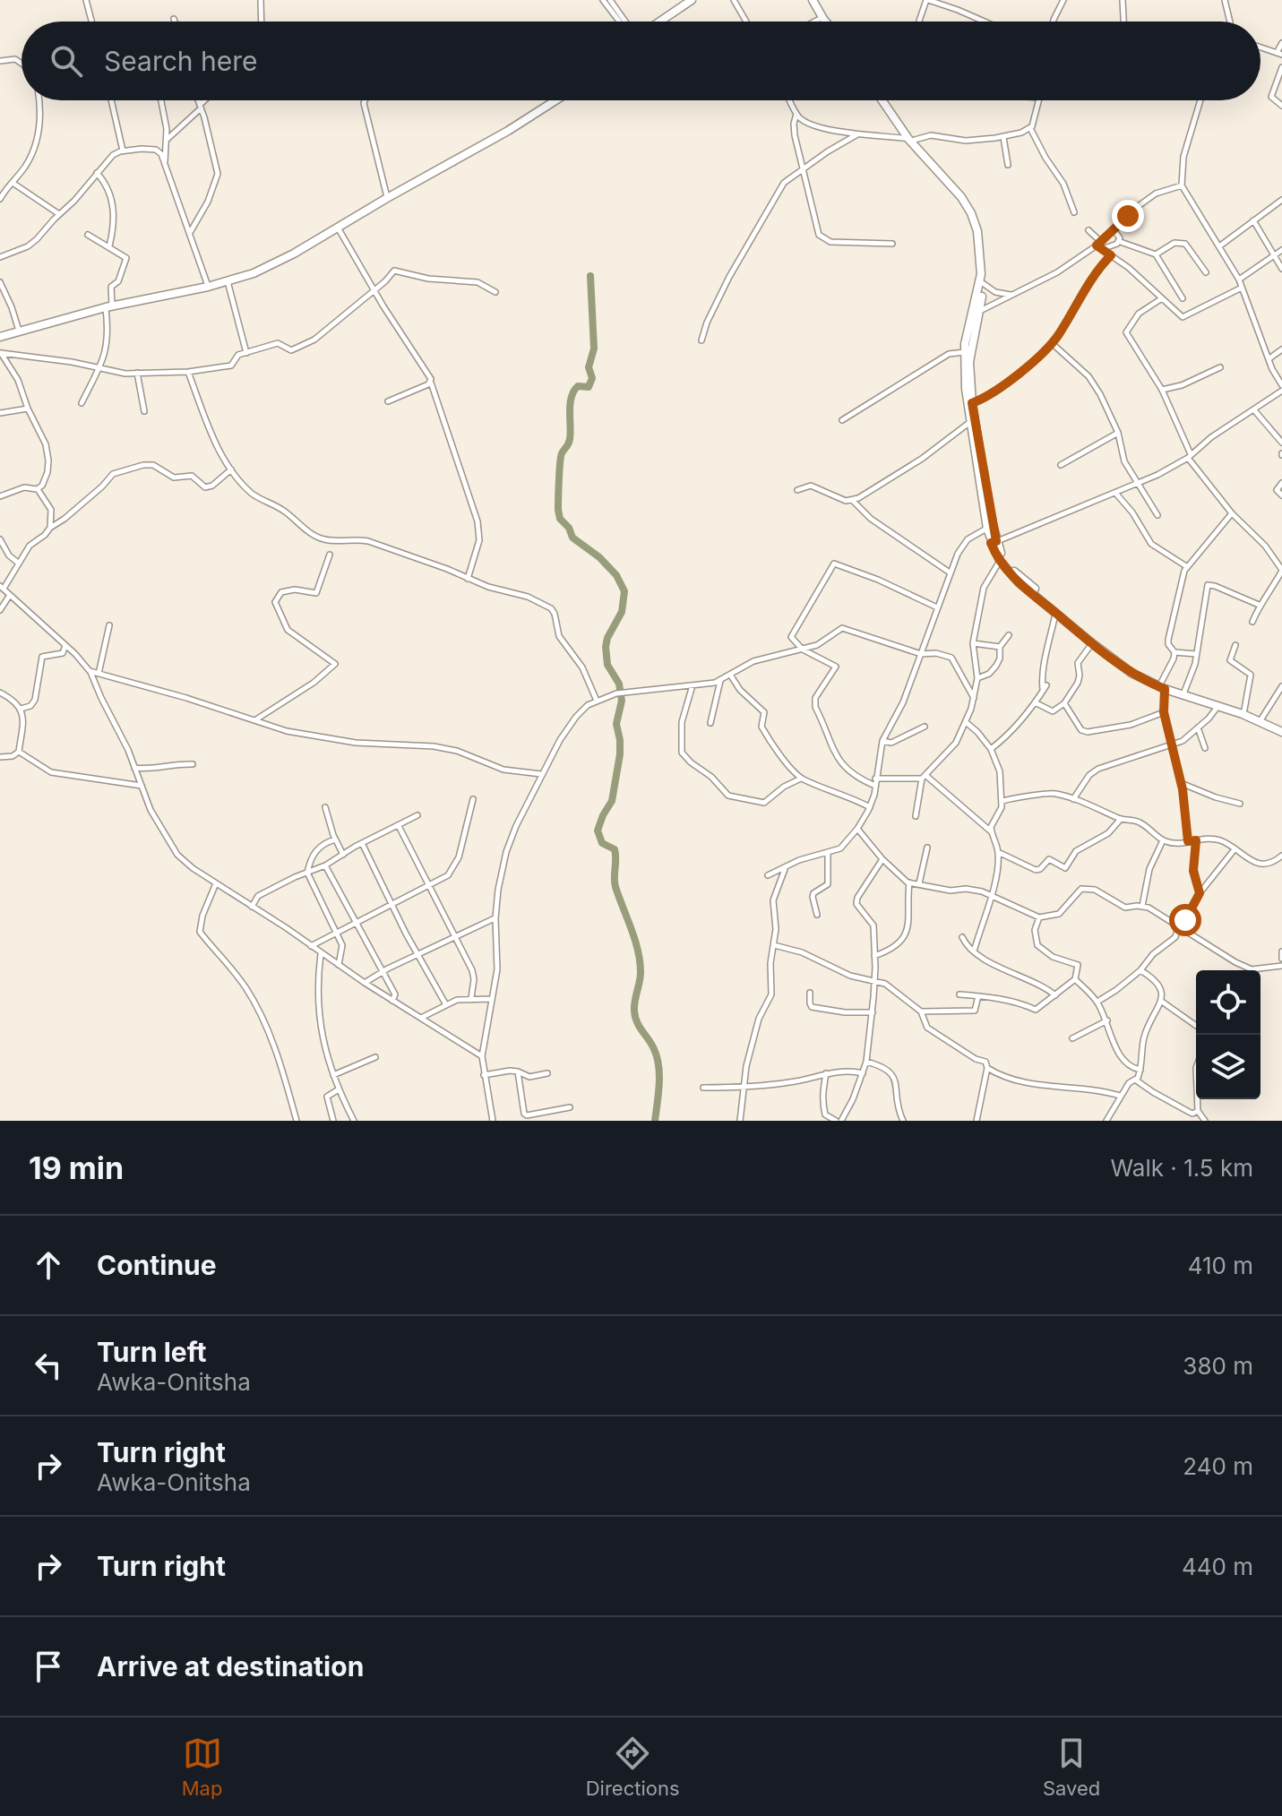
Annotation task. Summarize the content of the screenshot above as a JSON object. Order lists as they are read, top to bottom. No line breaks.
{"page":{"search":"Search here","heading":["19 min","Walk · 1.5 km"],"list":[["Continue","410 m"],["Turn left","Awka-Onitsha","380 m"],["Turn right","Awka-Onitsha","240 m"],["Turn right","440 m"],"Arrive at destination"],"nav":["Map","Directions","Saved"]}}
